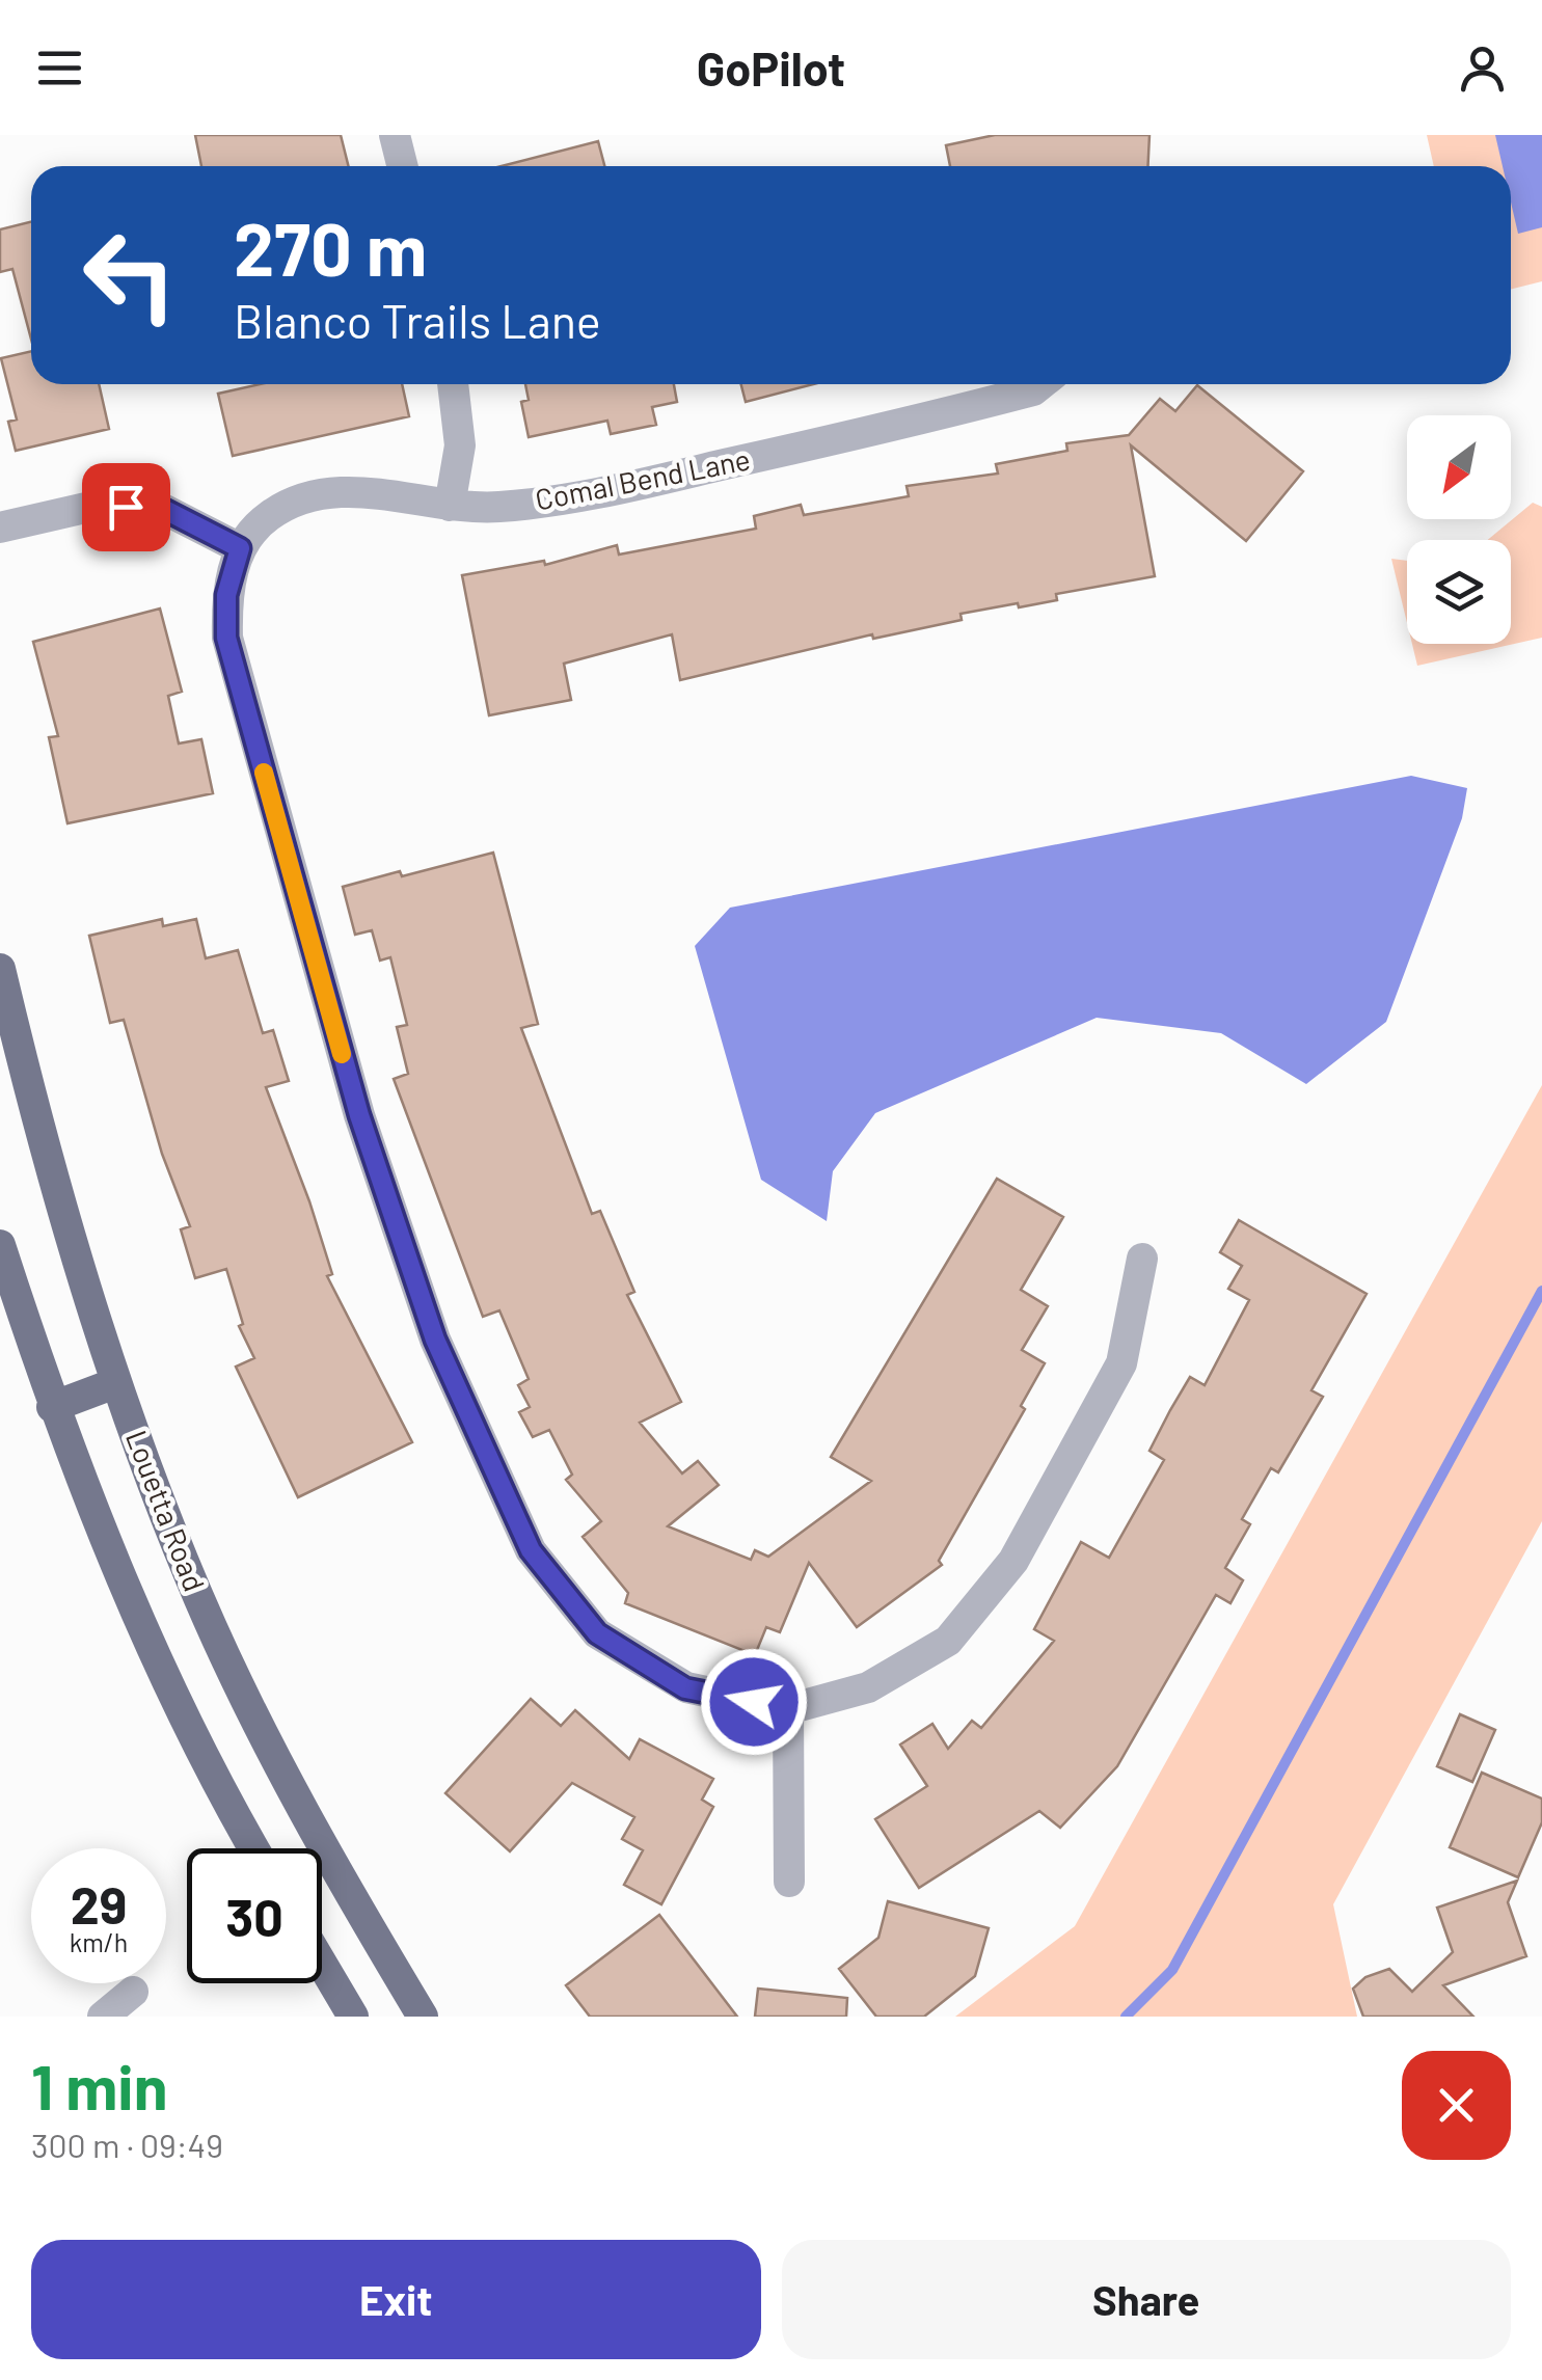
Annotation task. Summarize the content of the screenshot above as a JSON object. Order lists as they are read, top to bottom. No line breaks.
{"streets":{"main road":["Louetta Road"],"street":["Comal Bend Lane"]},"north":"bottom left","page":{"header":"GoPilot","turn":["270 m","Blanco Trails Lane"],"speed":"29 km/h","limit":"30","heading":["1 min","300 m · 09:49"],"buttons":["Exit","Share"]}}
